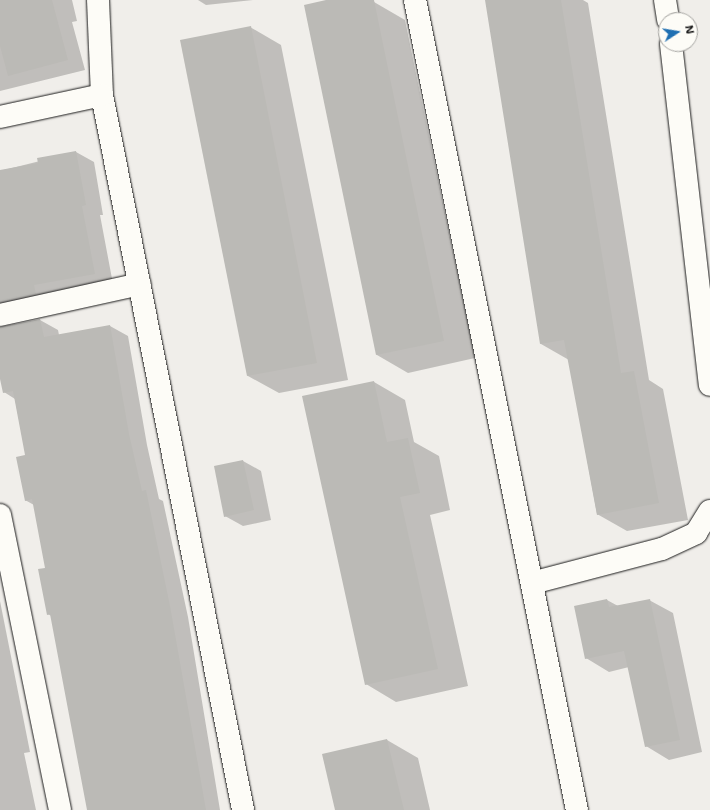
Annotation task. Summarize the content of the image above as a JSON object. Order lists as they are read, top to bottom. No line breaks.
{"north":"right"}
